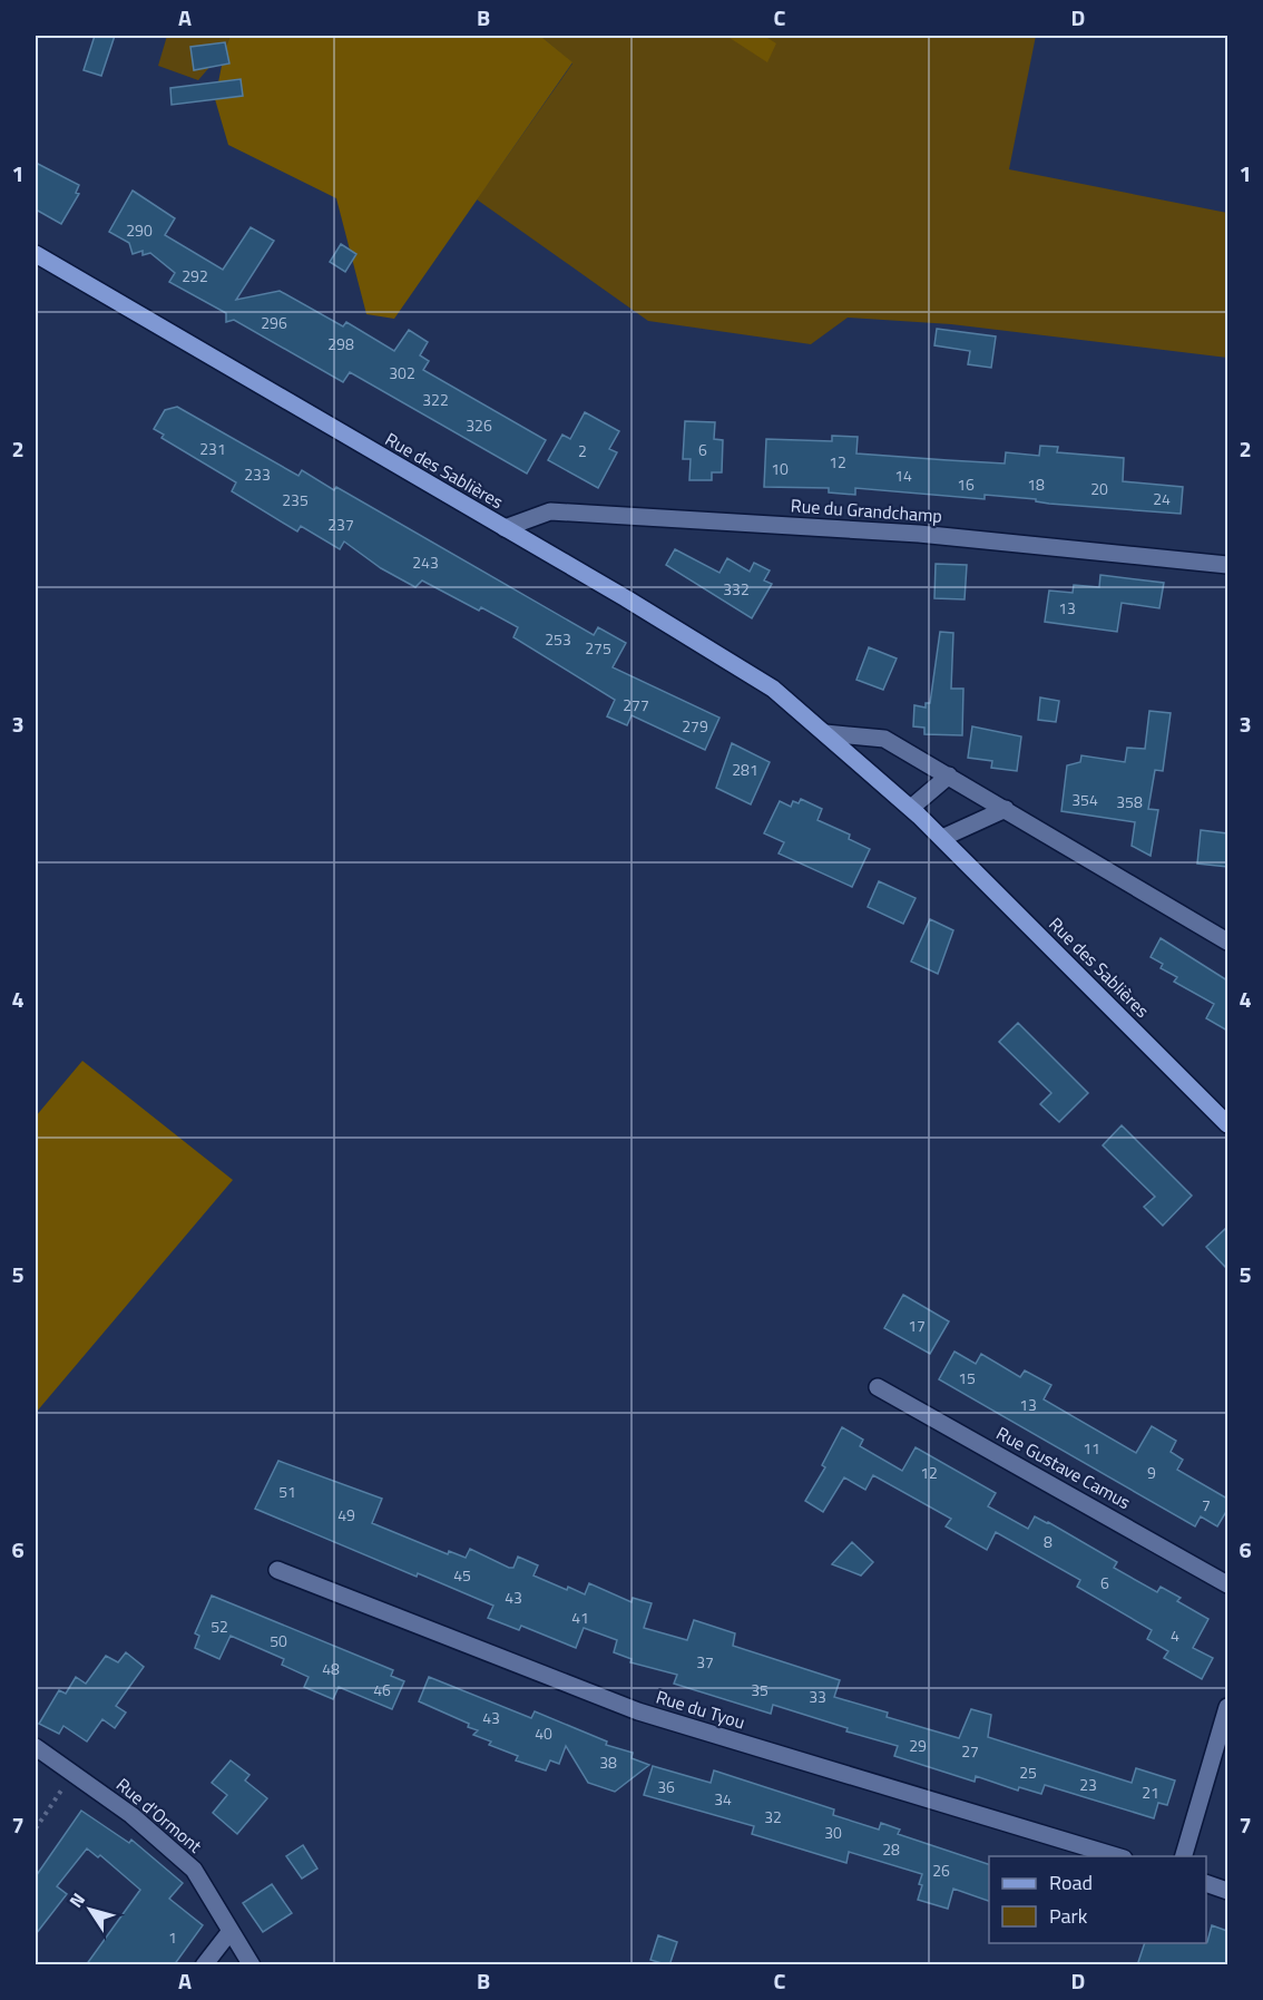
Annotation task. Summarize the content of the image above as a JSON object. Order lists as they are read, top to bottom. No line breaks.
{"streets":{"main road":["Rue des Sablières"],"street":["Rue du Grandchamp","Rue Gustave Camus","Rue du Tyou","Rue d'Ormont"]},"crossings":[["Rue des Sablières","Rue du Grandchamp"]],"house_numbers":["290","292","296","298","302","322","326","231","6","2","12","10","233","14","16","18","20","24","235","237","243","332","13","253","275","277","279","281","354","358","17","15","13","11","12","9","51","7","49","8","45","6","43","41","52","4","50","37","48","46","35","33","43","40","29","27","38","25","23","36","21","34","32","30","28","26","1"],"legend":["Road","Park"],"north":"top left","grid":{"columns":["A","B","C","D"],"rows":["1","2","3","4","5","6","7"]}}
